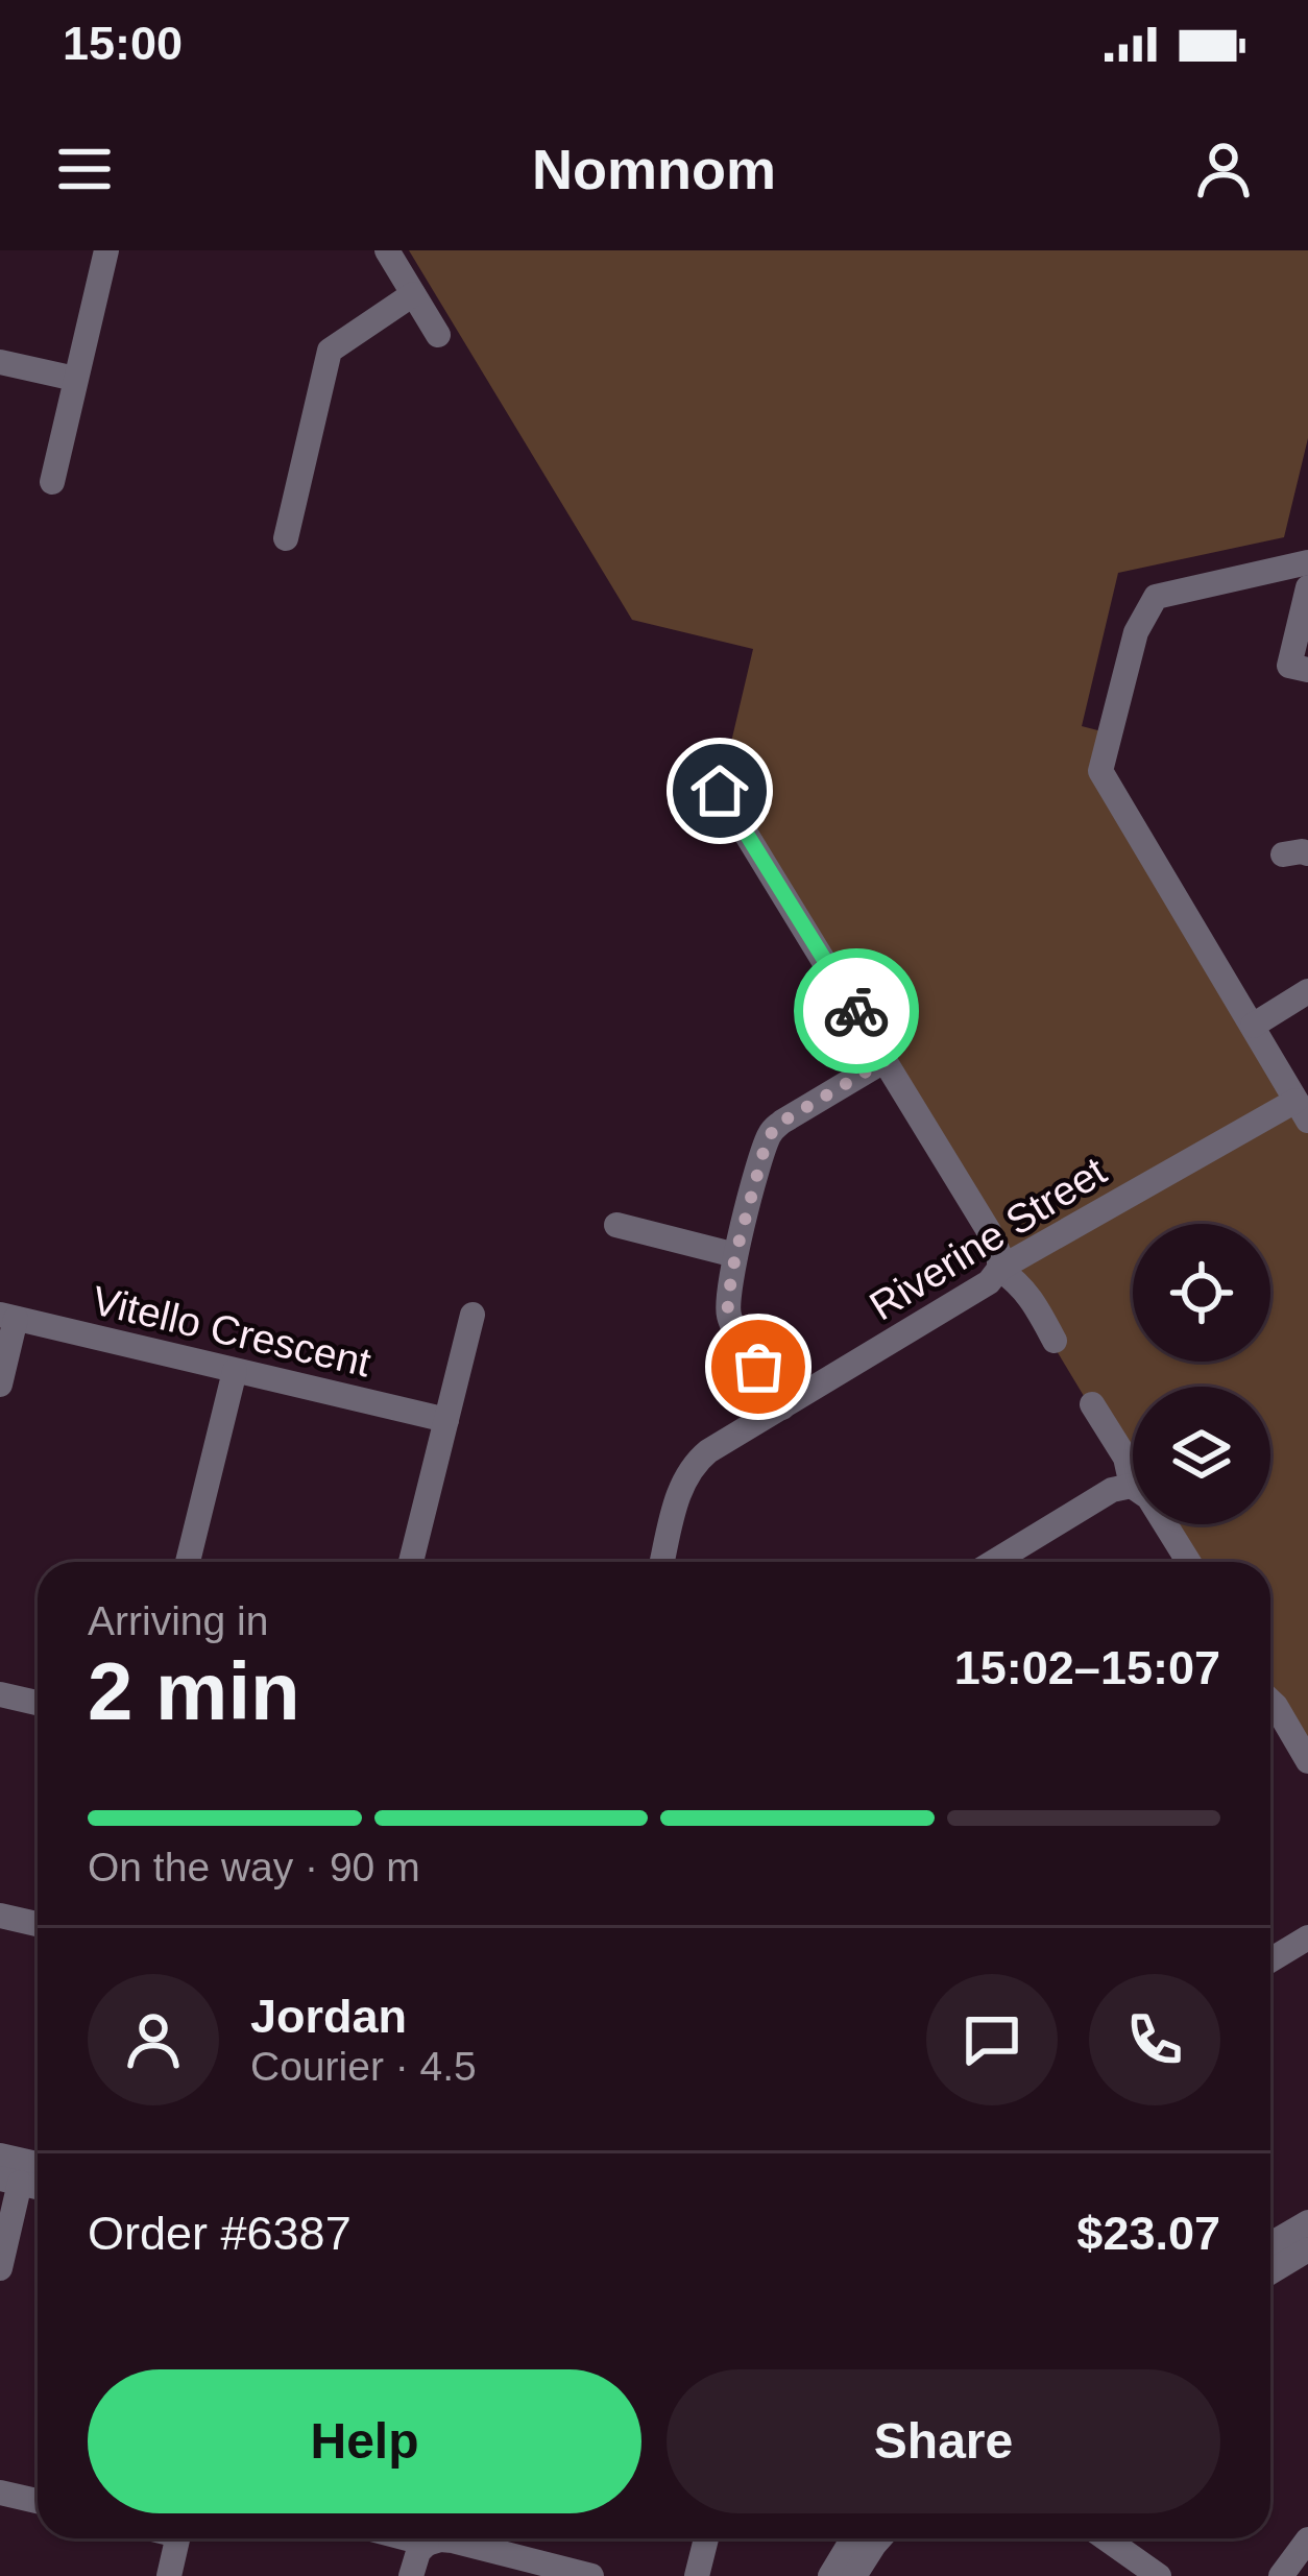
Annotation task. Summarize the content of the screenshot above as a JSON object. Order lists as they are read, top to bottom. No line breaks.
{"streets":{"street":["Riverine Street","Vitello Crescent"]},"page":{"status":"15:00","header":"Nomnom","heading":["2 min","Arriving in","15:02–15:07"],"panel":["Jordan","Courier · 4.5","Order #6387","$23.07"],"bar":"On the way · 90 m","buttons":["Help","Share"]}}
